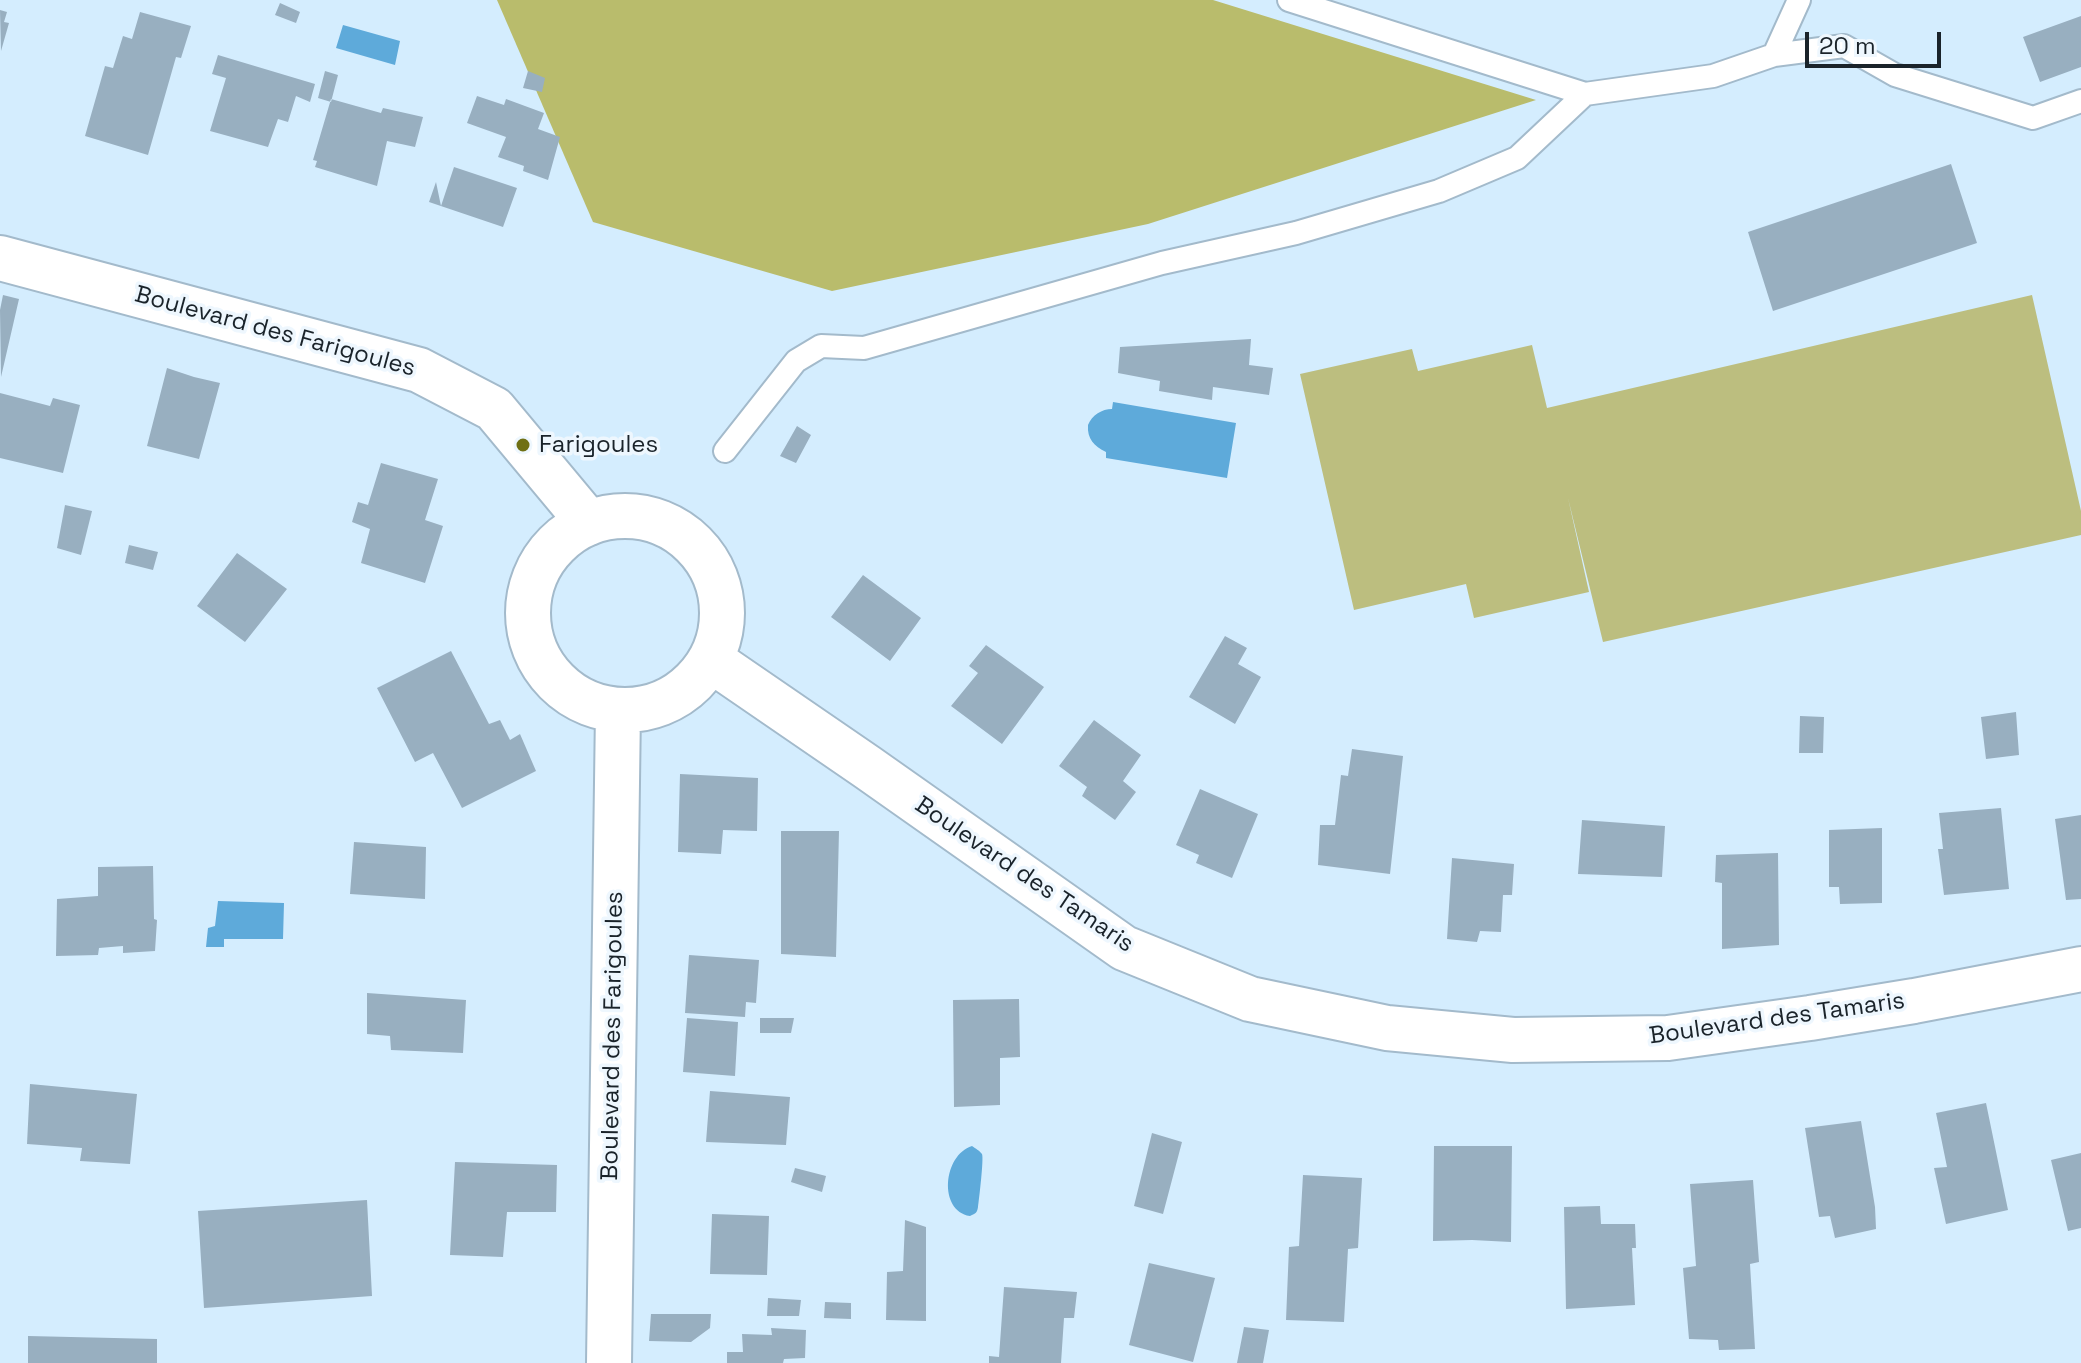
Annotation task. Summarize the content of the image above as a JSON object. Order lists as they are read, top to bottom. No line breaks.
{"streets":{"street":["Boulevard des Farigoules","Boulevard des Tamaris"]},"crossings":[["Boulevard des Farigoules","Boulevard des Tamaris"]],"places":["Farigoules"],"scale_bar":"20 m"}
